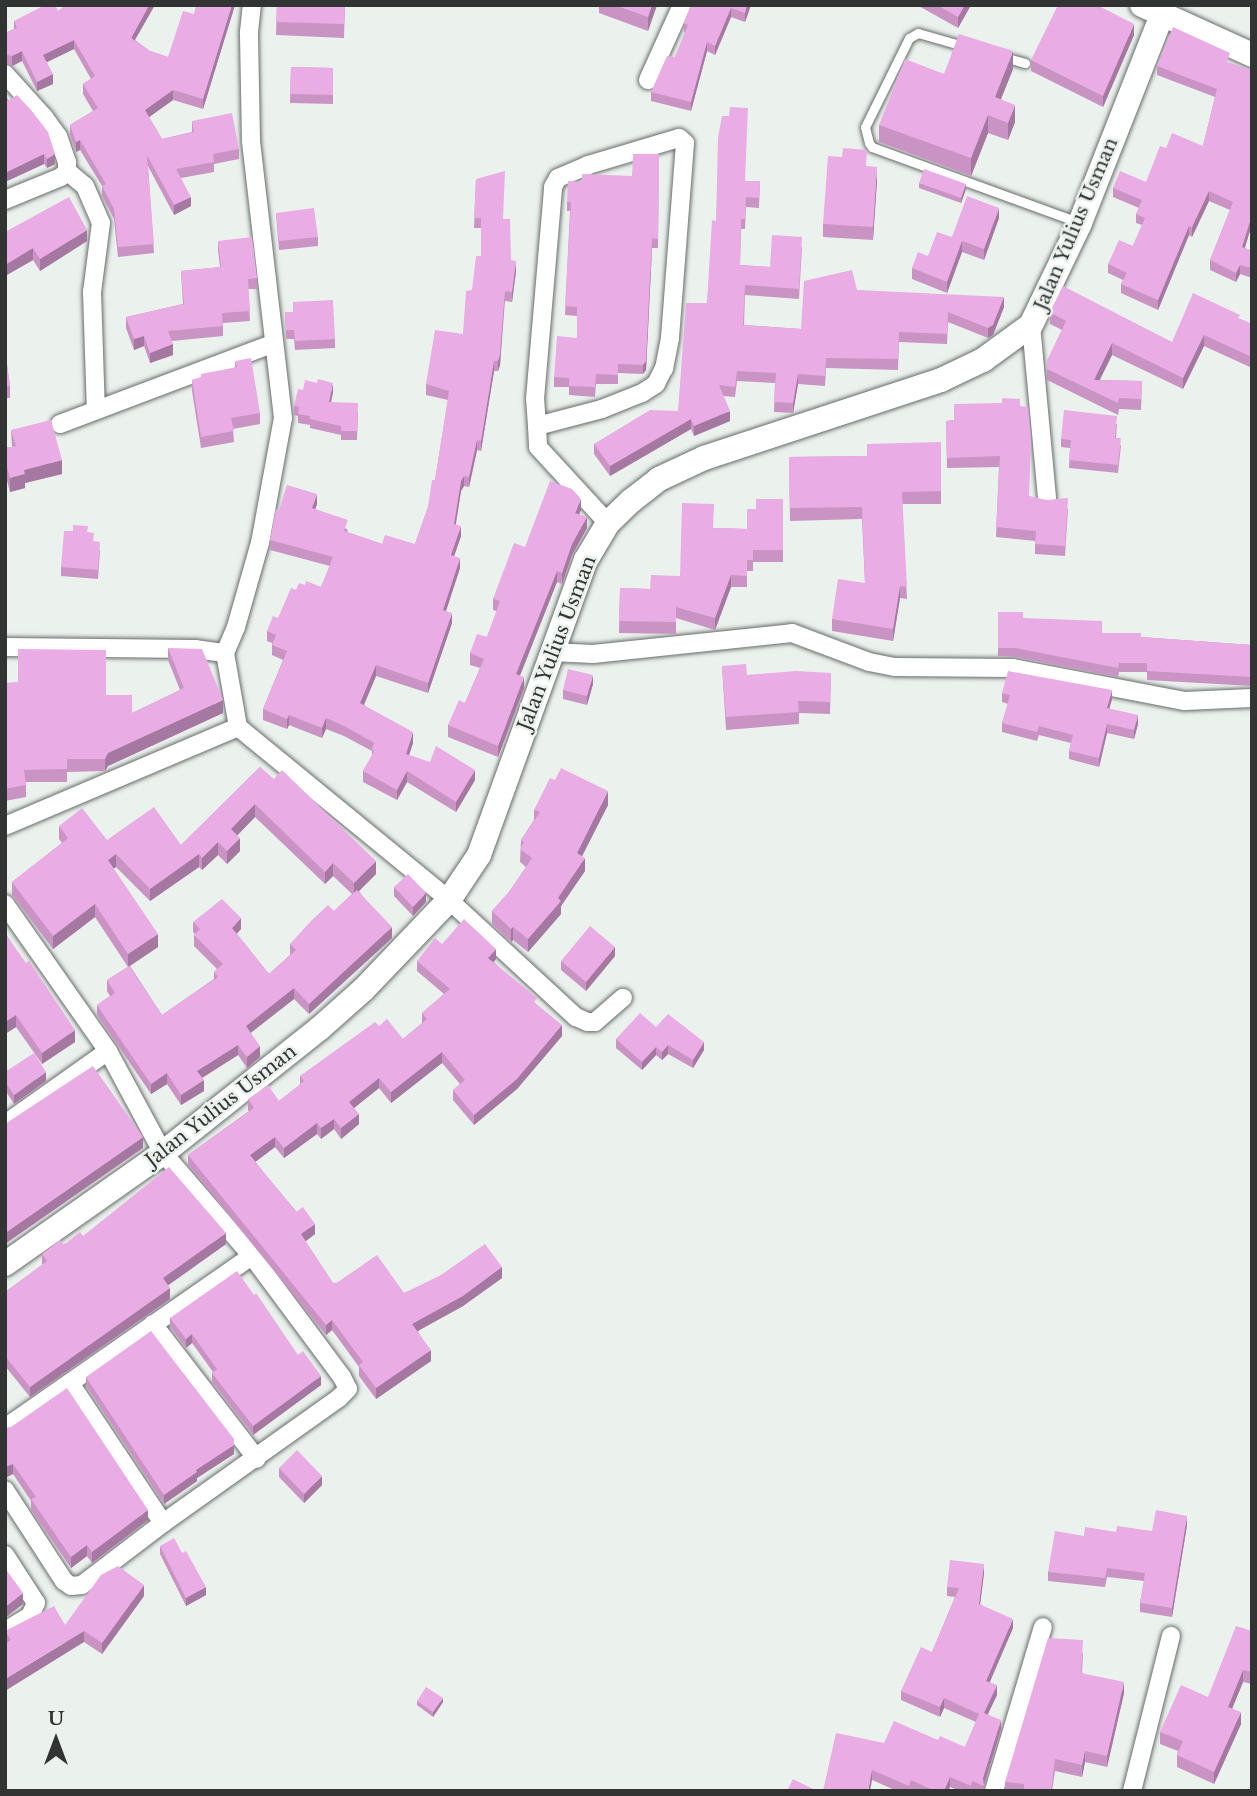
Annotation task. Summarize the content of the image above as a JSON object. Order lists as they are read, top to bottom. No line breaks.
{"streets":{"street":["Jalan Yulius Usman"]},"north":"top"}
